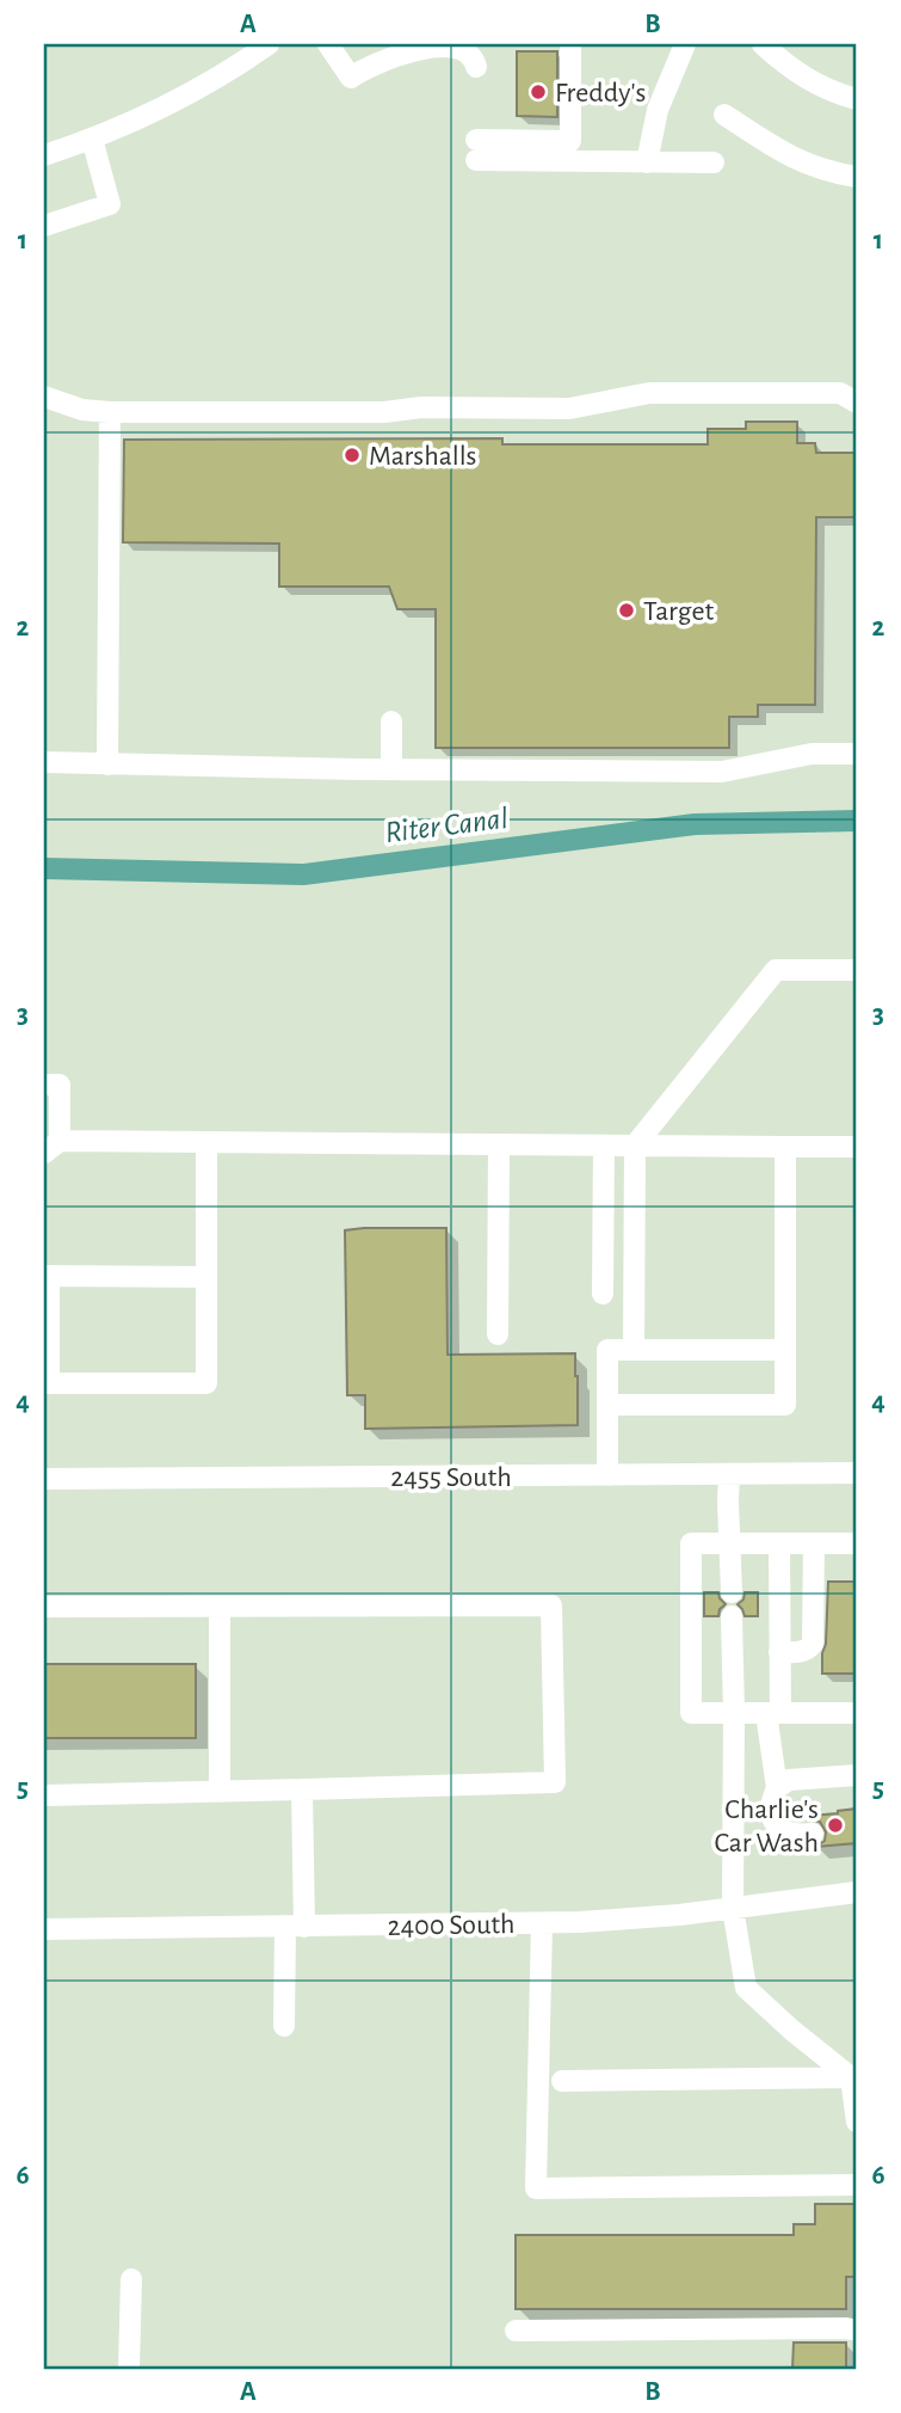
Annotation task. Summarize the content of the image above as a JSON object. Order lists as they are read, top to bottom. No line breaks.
{"streets":{"street":["2455 South","2400 South"]},"water":["Riter Canal"],"places":["Freddy's","Marshalls","Target","Charlie's Car Wash"],"grid":{"columns":["A","B"],"rows":["1","2","3","4","5","6"]}}
